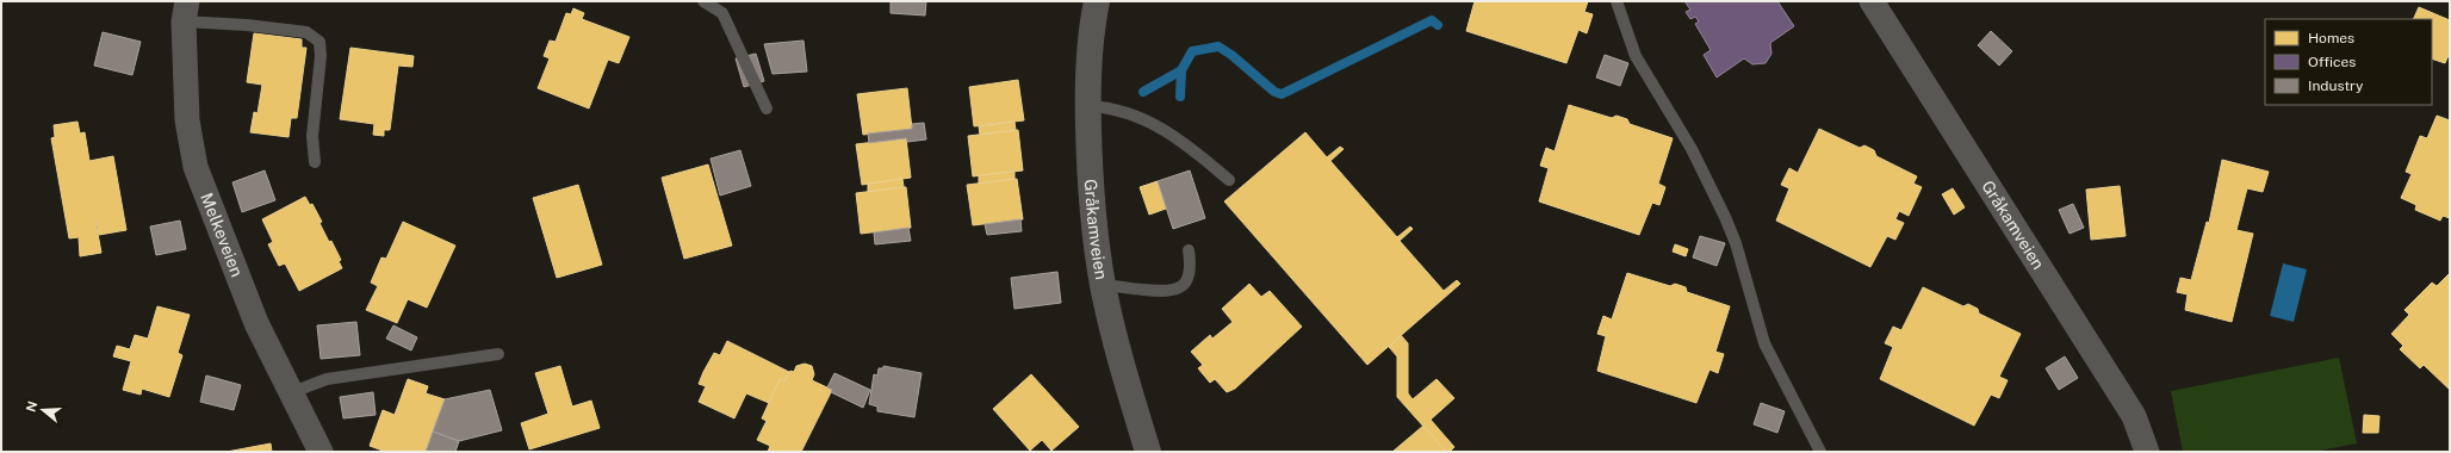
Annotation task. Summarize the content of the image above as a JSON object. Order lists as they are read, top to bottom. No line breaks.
{"streets":{"street":["Gråkamveien","Melkeveien"]},"legend":["Homes","Offices","Industry"],"north":"left"}
